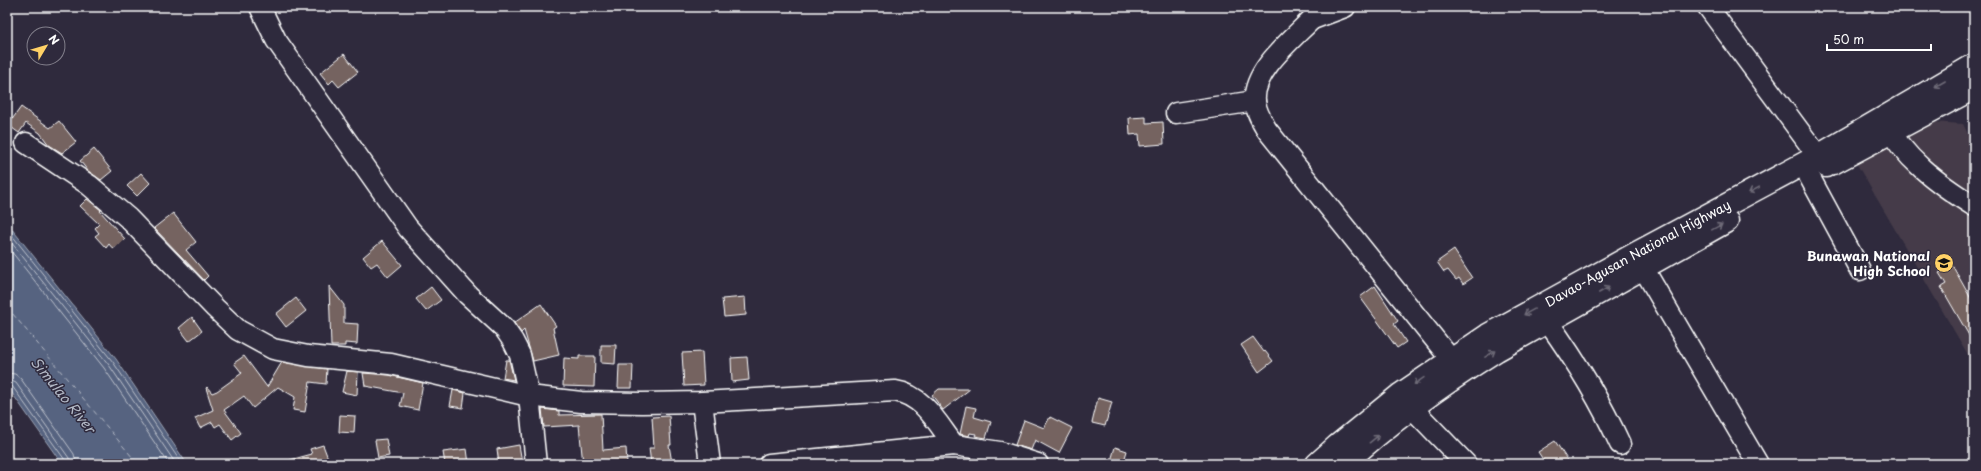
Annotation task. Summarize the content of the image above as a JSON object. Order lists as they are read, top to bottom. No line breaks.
{"streets":{"highway":["Davao-Agusan National Highway"]},"water":["Simulao River"],"places":{"school or university":["Bunawan National High School"]},"scale_bar":"50 m","north":"top right"}
